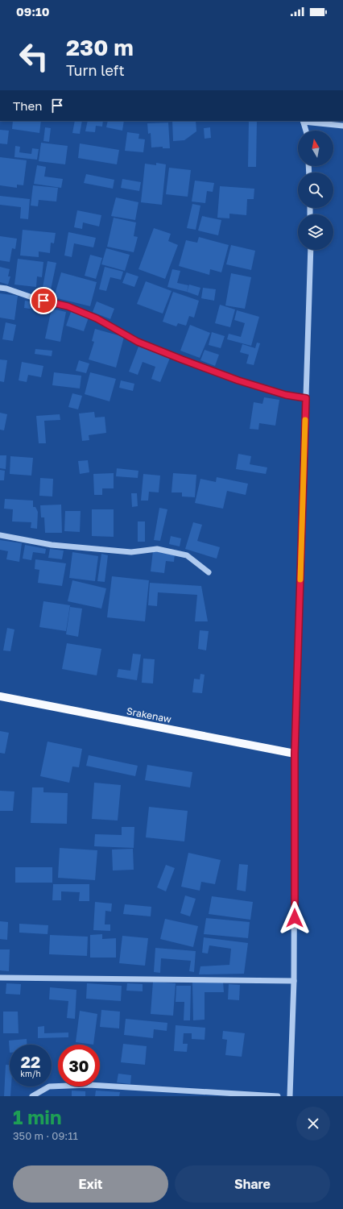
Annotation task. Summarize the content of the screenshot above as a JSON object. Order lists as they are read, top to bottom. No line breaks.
{"streets":{"main road":["Srakenaw"]},"north":"top","page":{"status":"09:10","turn":["230 m","Turn left"],"then":"Then","speed":"22 km/h","limit":"30","heading":["1 min","350 m · 09:11"],"buttons":["Exit","Share"]}}
